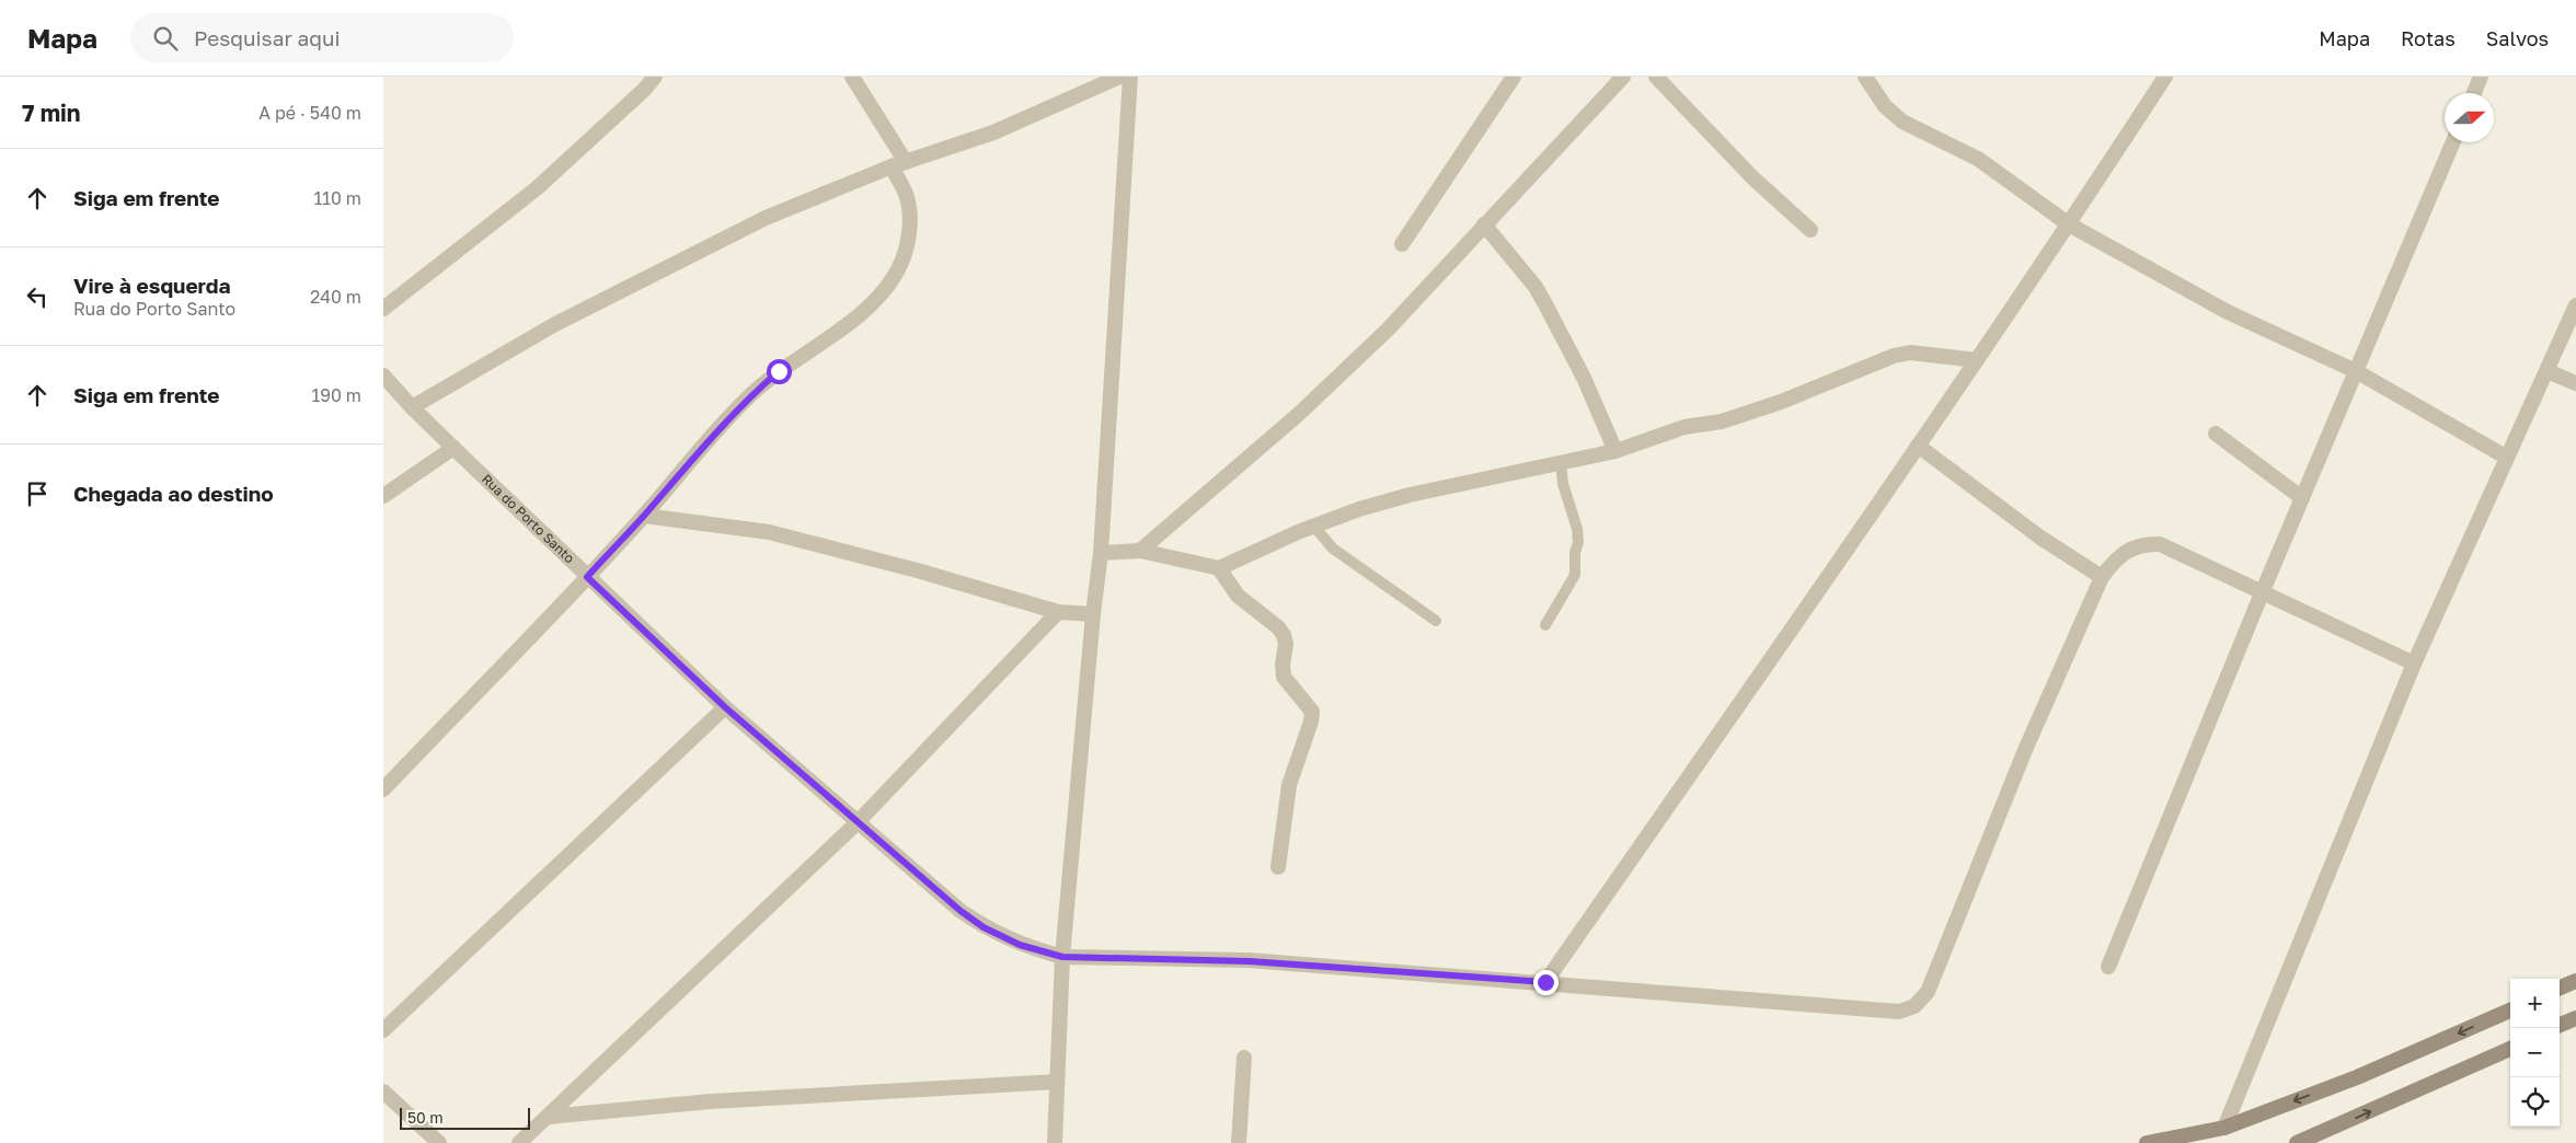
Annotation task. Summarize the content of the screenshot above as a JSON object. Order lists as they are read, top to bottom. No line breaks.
{"streets":{"street":["Rua do Porto Santo"]},"scale_bar":"50 m","north":"right","page":{"header":"Mapa","search":"Pesquisar aqui","nav":["Mapa","Rotas","Salvos"],"heading":["7 min","A pé · 540 m"],"list":[["Siga em frente","110 m"],["Vire à esquerda","Rua do Porto Santo","240 m"],["Siga em frente","190 m"],"Chegada ao destino"],"map_buttons":["+","−"],"scale":"50 m"}}
